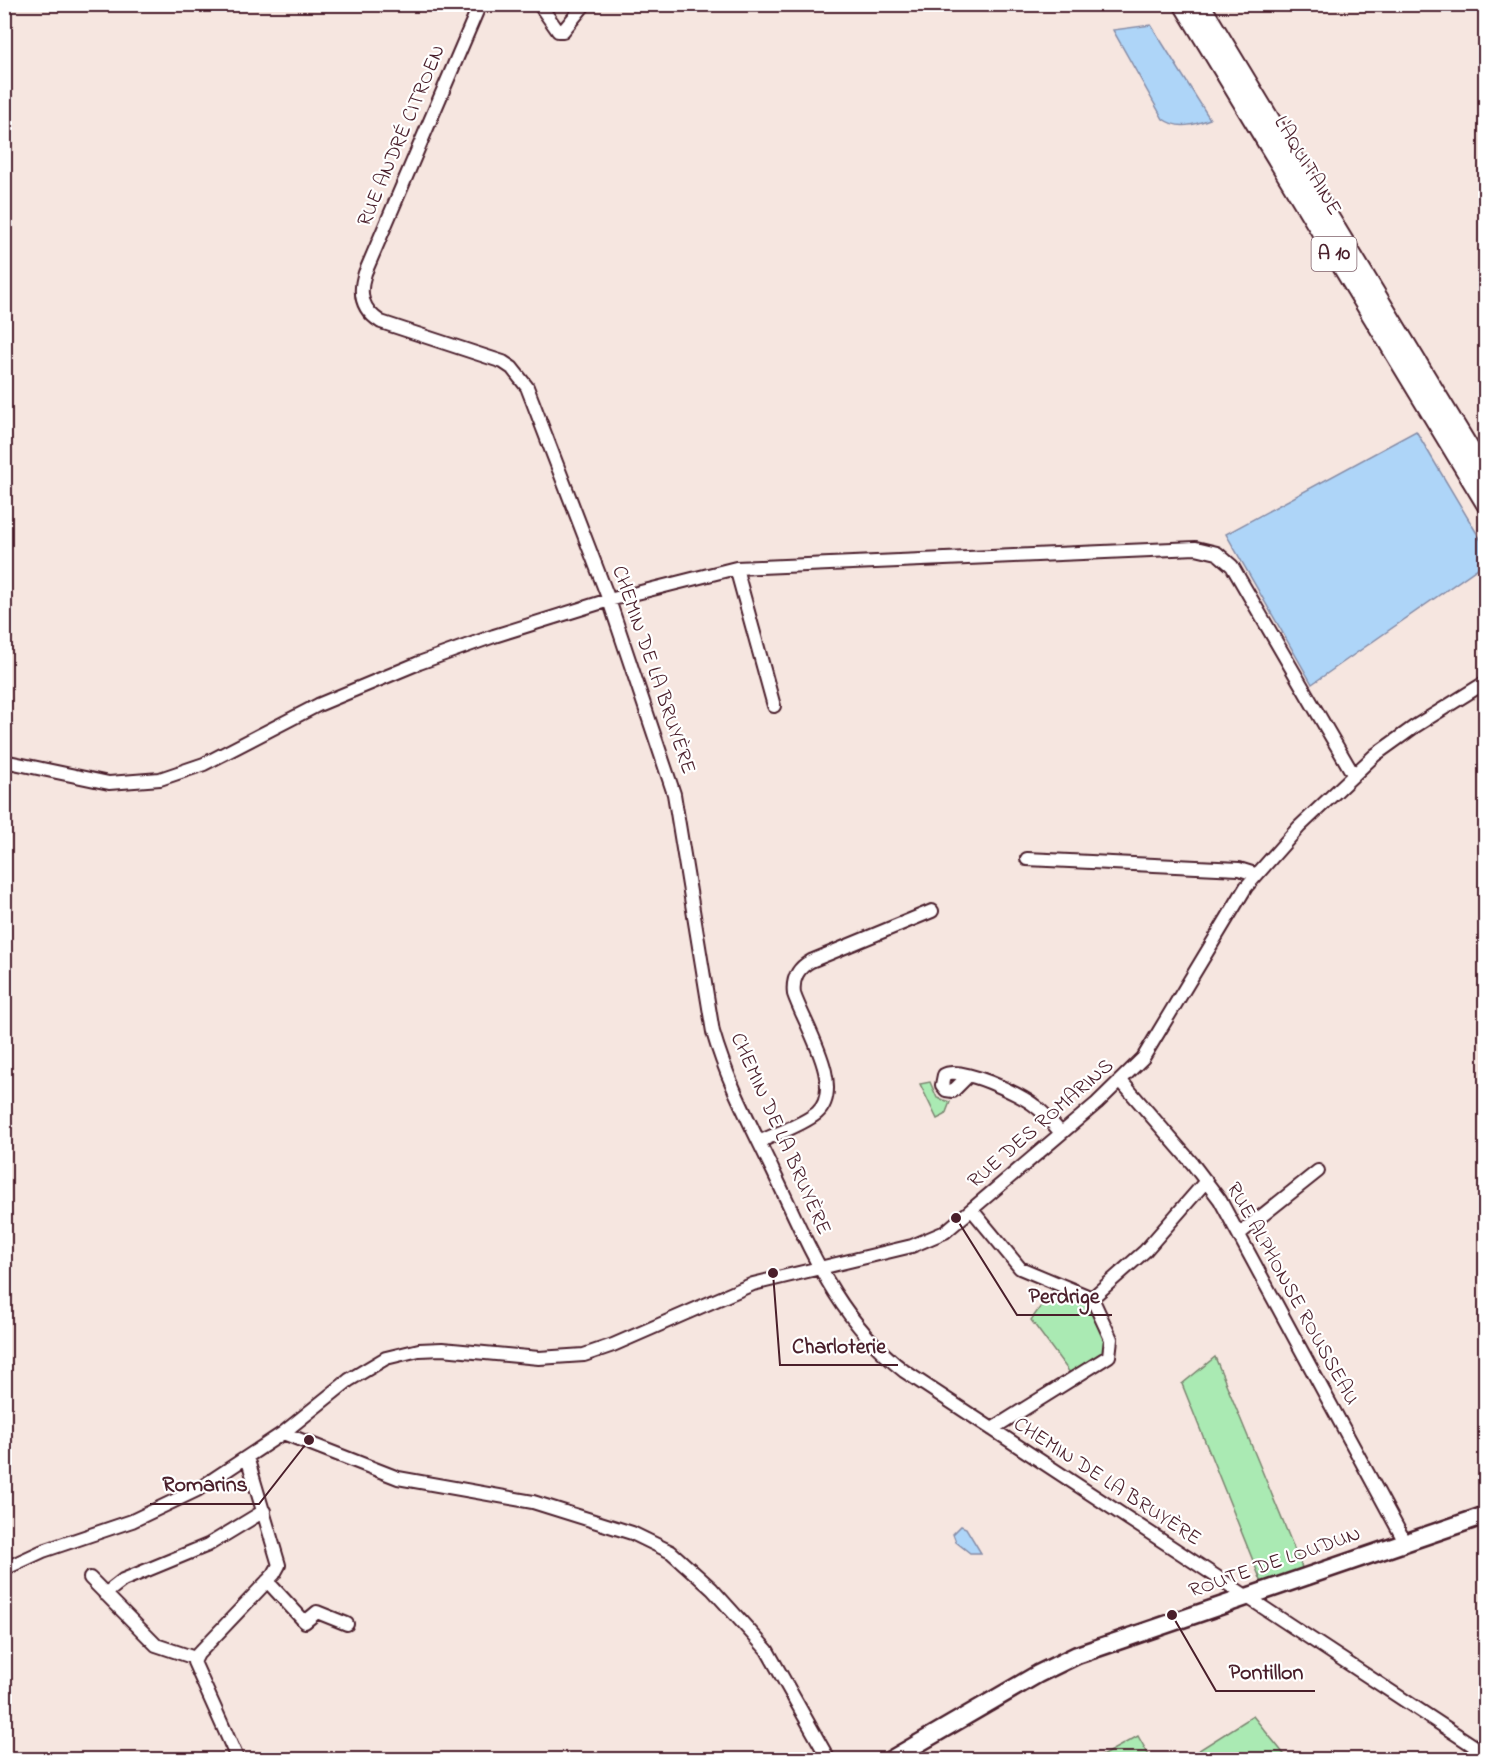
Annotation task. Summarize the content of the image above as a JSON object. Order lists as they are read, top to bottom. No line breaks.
{"streets":{"highway":["L'AQUITAINE","A 10"],"main road":["ROUTE DE LOUDUN"],"street":["RUE ANDRÉ CITROEN","CHEMIN DE LA BRUYÈRE","RUE DES ROMARINS","RUE ALPHONSE ROUSSEAU"]},"crossings":[["RUE ANDRÉ CITROEN","CHEMIN DE LA BRUYÈRE"],["CHEMIN DE LA BRUYÈRE","RUE DES ROMARINS"],["CHEMIN DE LA BRUYÈRE","ROUTE DE LOUDUN"],["RUE DES ROMARINS","RUE ALPHONSE ROUSSEAU"],["RUE ALPHONSE ROUSSEAU","ROUTE DE LOUDUN"]],"places":["Perdrige","Charloterie","Romarins","Pontillon"]}
